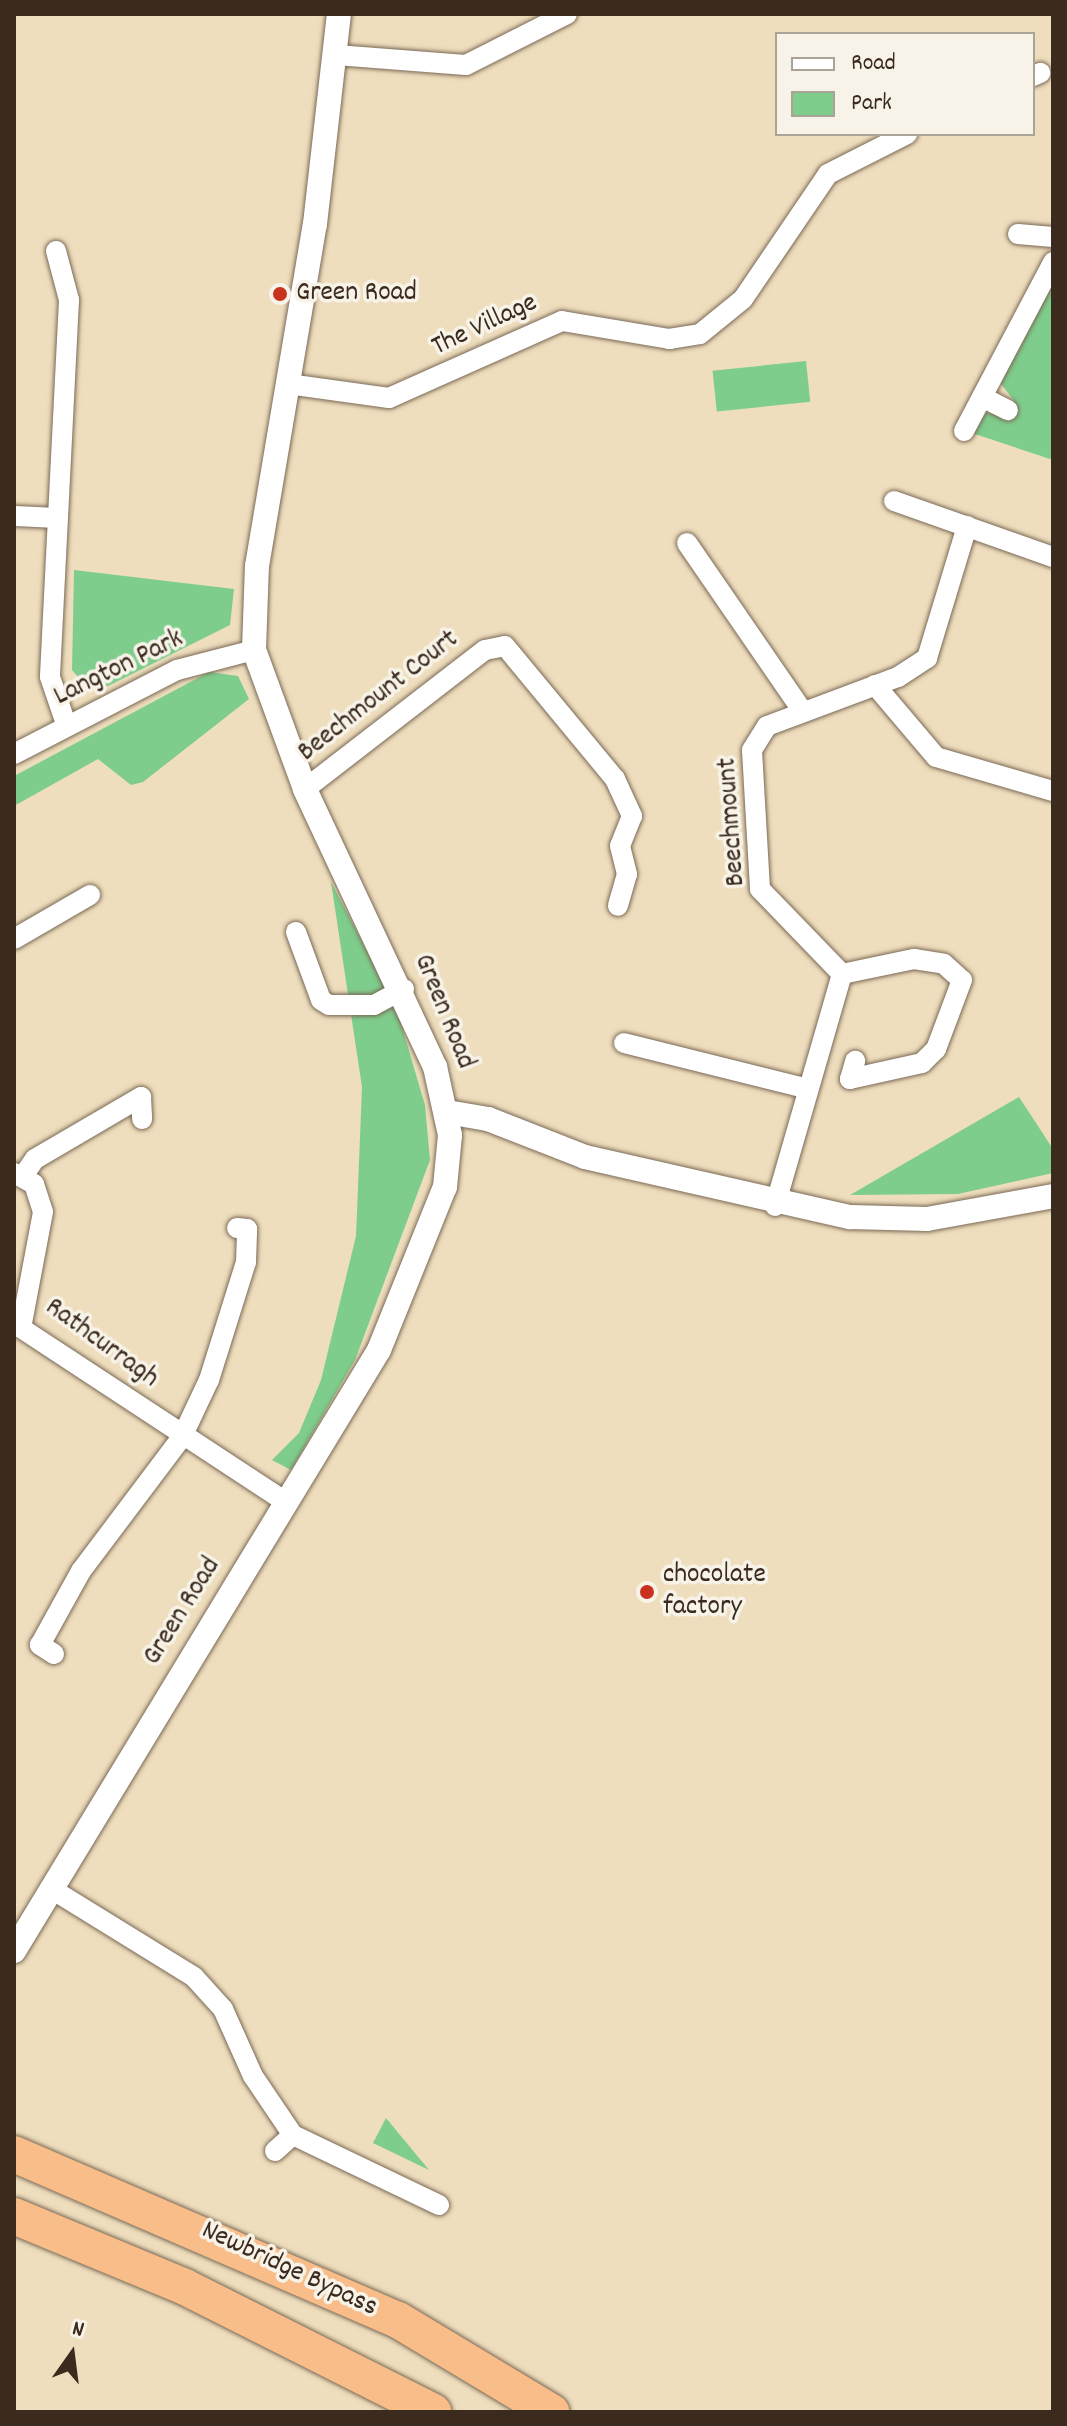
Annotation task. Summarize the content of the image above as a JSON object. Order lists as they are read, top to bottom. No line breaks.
{"streets":{"highway":["Newbridge Bypass"],"street":["The Village","Langton Park","Beechmount Court","Beechmount","Green Road","Rathcurragh"]},"crossings":[["The Village","Green Road"],["Langton Park","Green Road"],["Beechmount Court","Green Road"],["Green Road","Rathcurragh"]],"places":["Green Road","chocolate factory"],"legend":["Road","Park"],"north":"top"}
